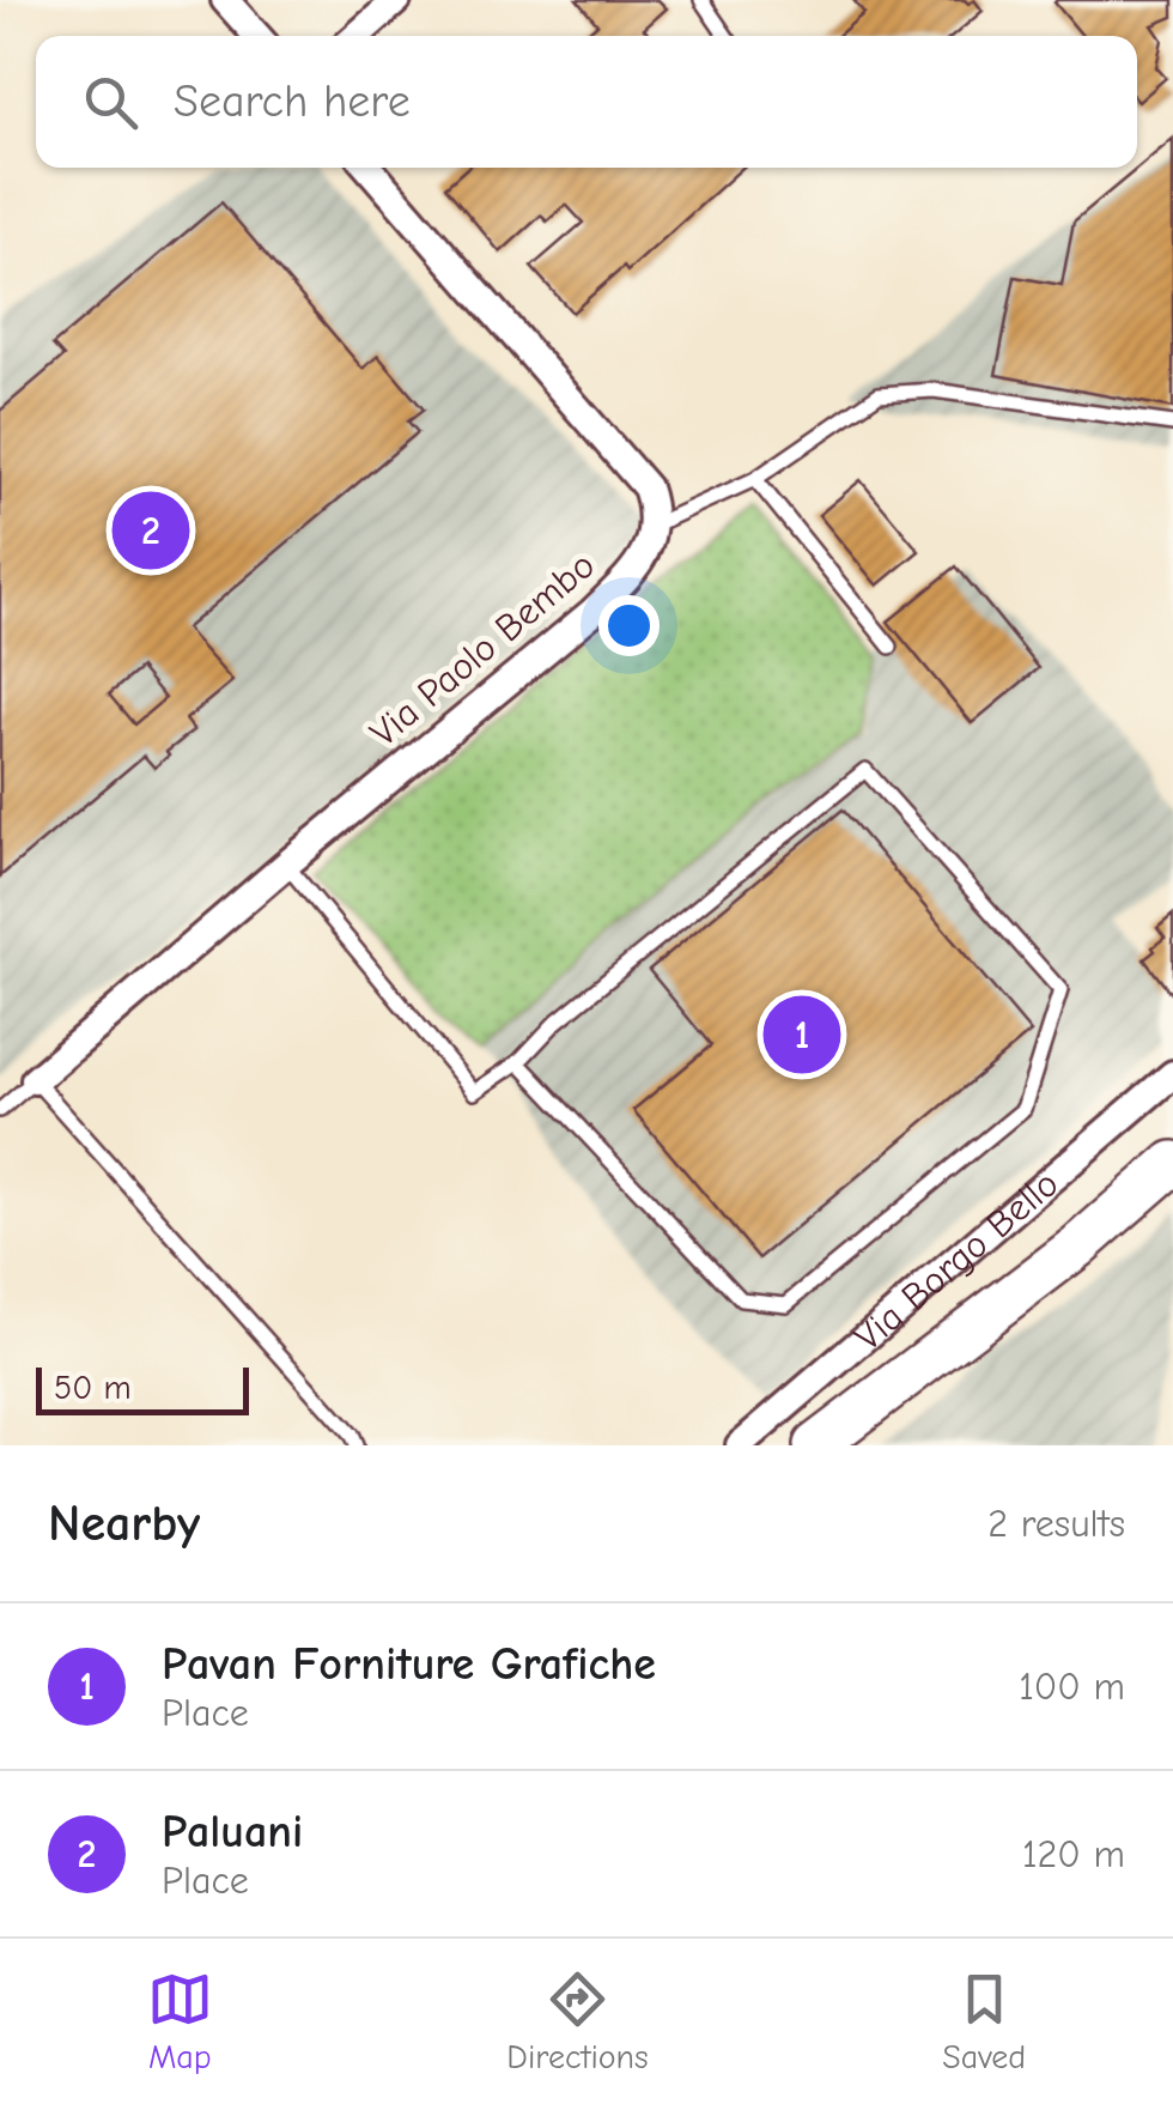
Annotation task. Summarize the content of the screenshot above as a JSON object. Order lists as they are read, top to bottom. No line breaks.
{"streets":{"main road":["Via Borgo Bello"],"street":["Via Paolo Bembo"]},"scale_bar":"50 m","page":{"search":"Search here","pins":["2","1"],"scale":"50 m","heading":["Nearby","2 results"],"list":[{"mark":"1","name":"Pavan Forniture Grafiche","note":"Place","value":"100 m"},{"mark":"2","name":"Paluani","note":"Place","value":"120 m"}],"nav":["Map","Directions","Saved"]}}
